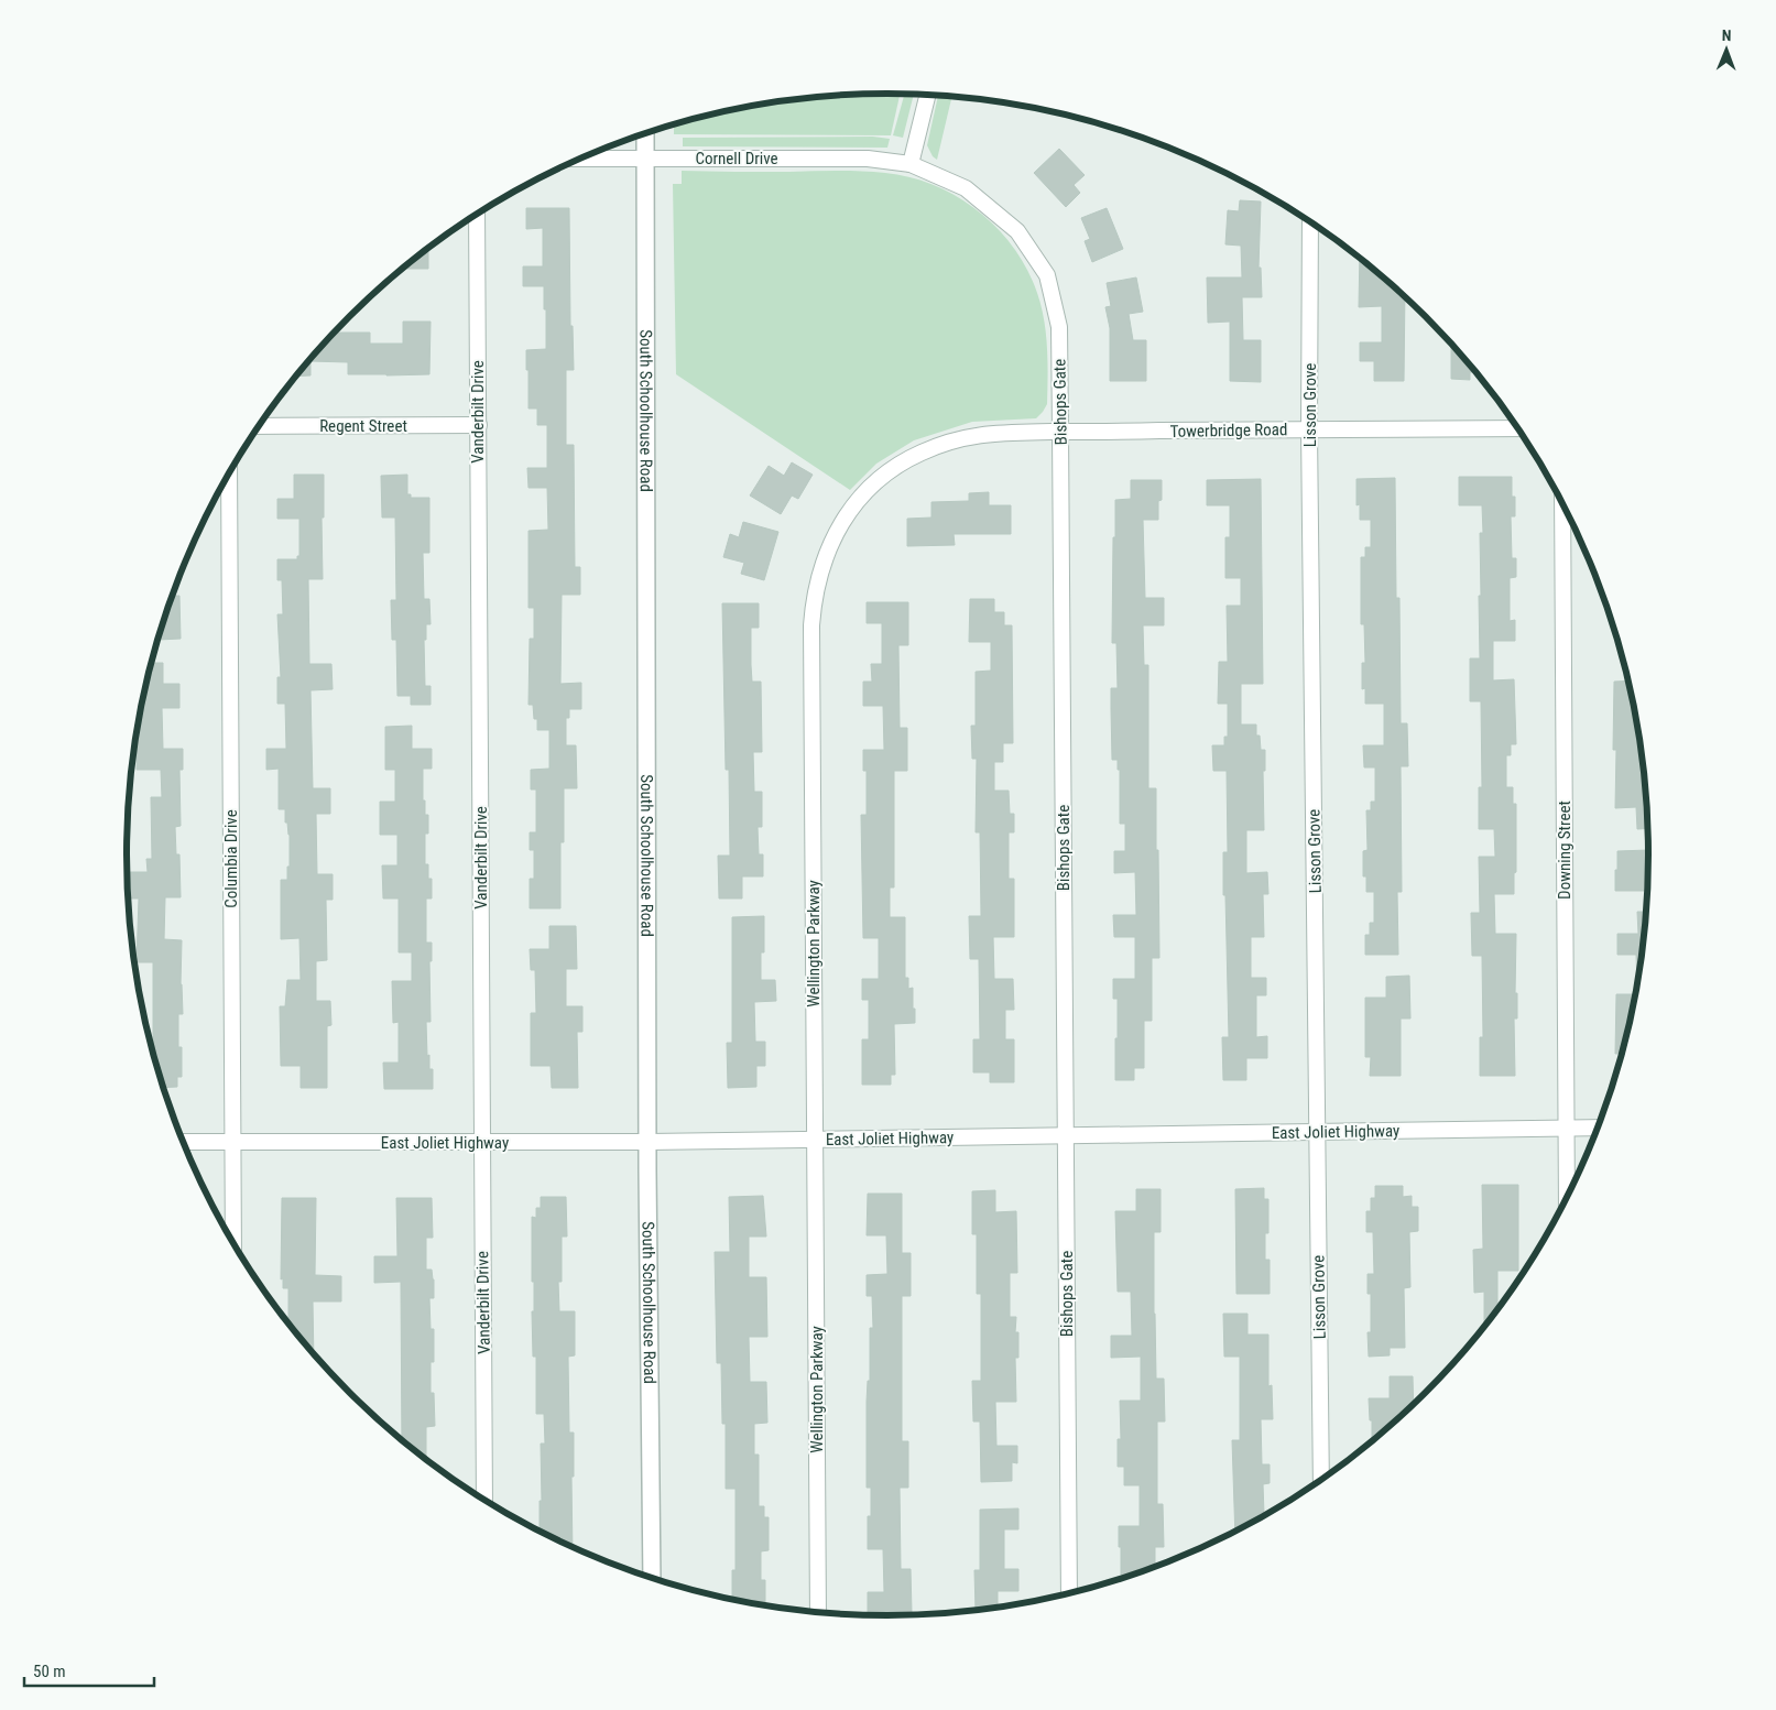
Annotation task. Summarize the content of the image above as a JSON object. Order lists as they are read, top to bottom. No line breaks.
{"streets":{"street":["Cornell Drive","Bishops Gate","Lisson Grove","South Schoolhouse Road","Vanderbilt Drive","Regent Street","Towerbridge Road","Downing Street","Columbia Drive","Wellington Parkway","East Joliet Highway"]},"crossings":[["Cornell Drive","Bishops Gate"],["Cornell Drive","South Schoolhouse Road"],["Bishops Gate","Towerbridge Road"],["Bishops Gate","Wellington Parkway"],["Bishops Gate","East Joliet Highway"],["Lisson Grove","Towerbridge Road"],["Lisson Grove","East Joliet Highway"],["South Schoolhouse Road","East Joliet Highway"],["Vanderbilt Drive","Regent Street"],["Vanderbilt Drive","East Joliet Highway"],["Towerbridge Road","Wellington Parkway"],["Downing Street","East Joliet Highway"],["Columbia Drive","East Joliet Highway"],["Wellington Parkway","East Joliet Highway"]],"scale_bar":"50 m","north":"top"}
